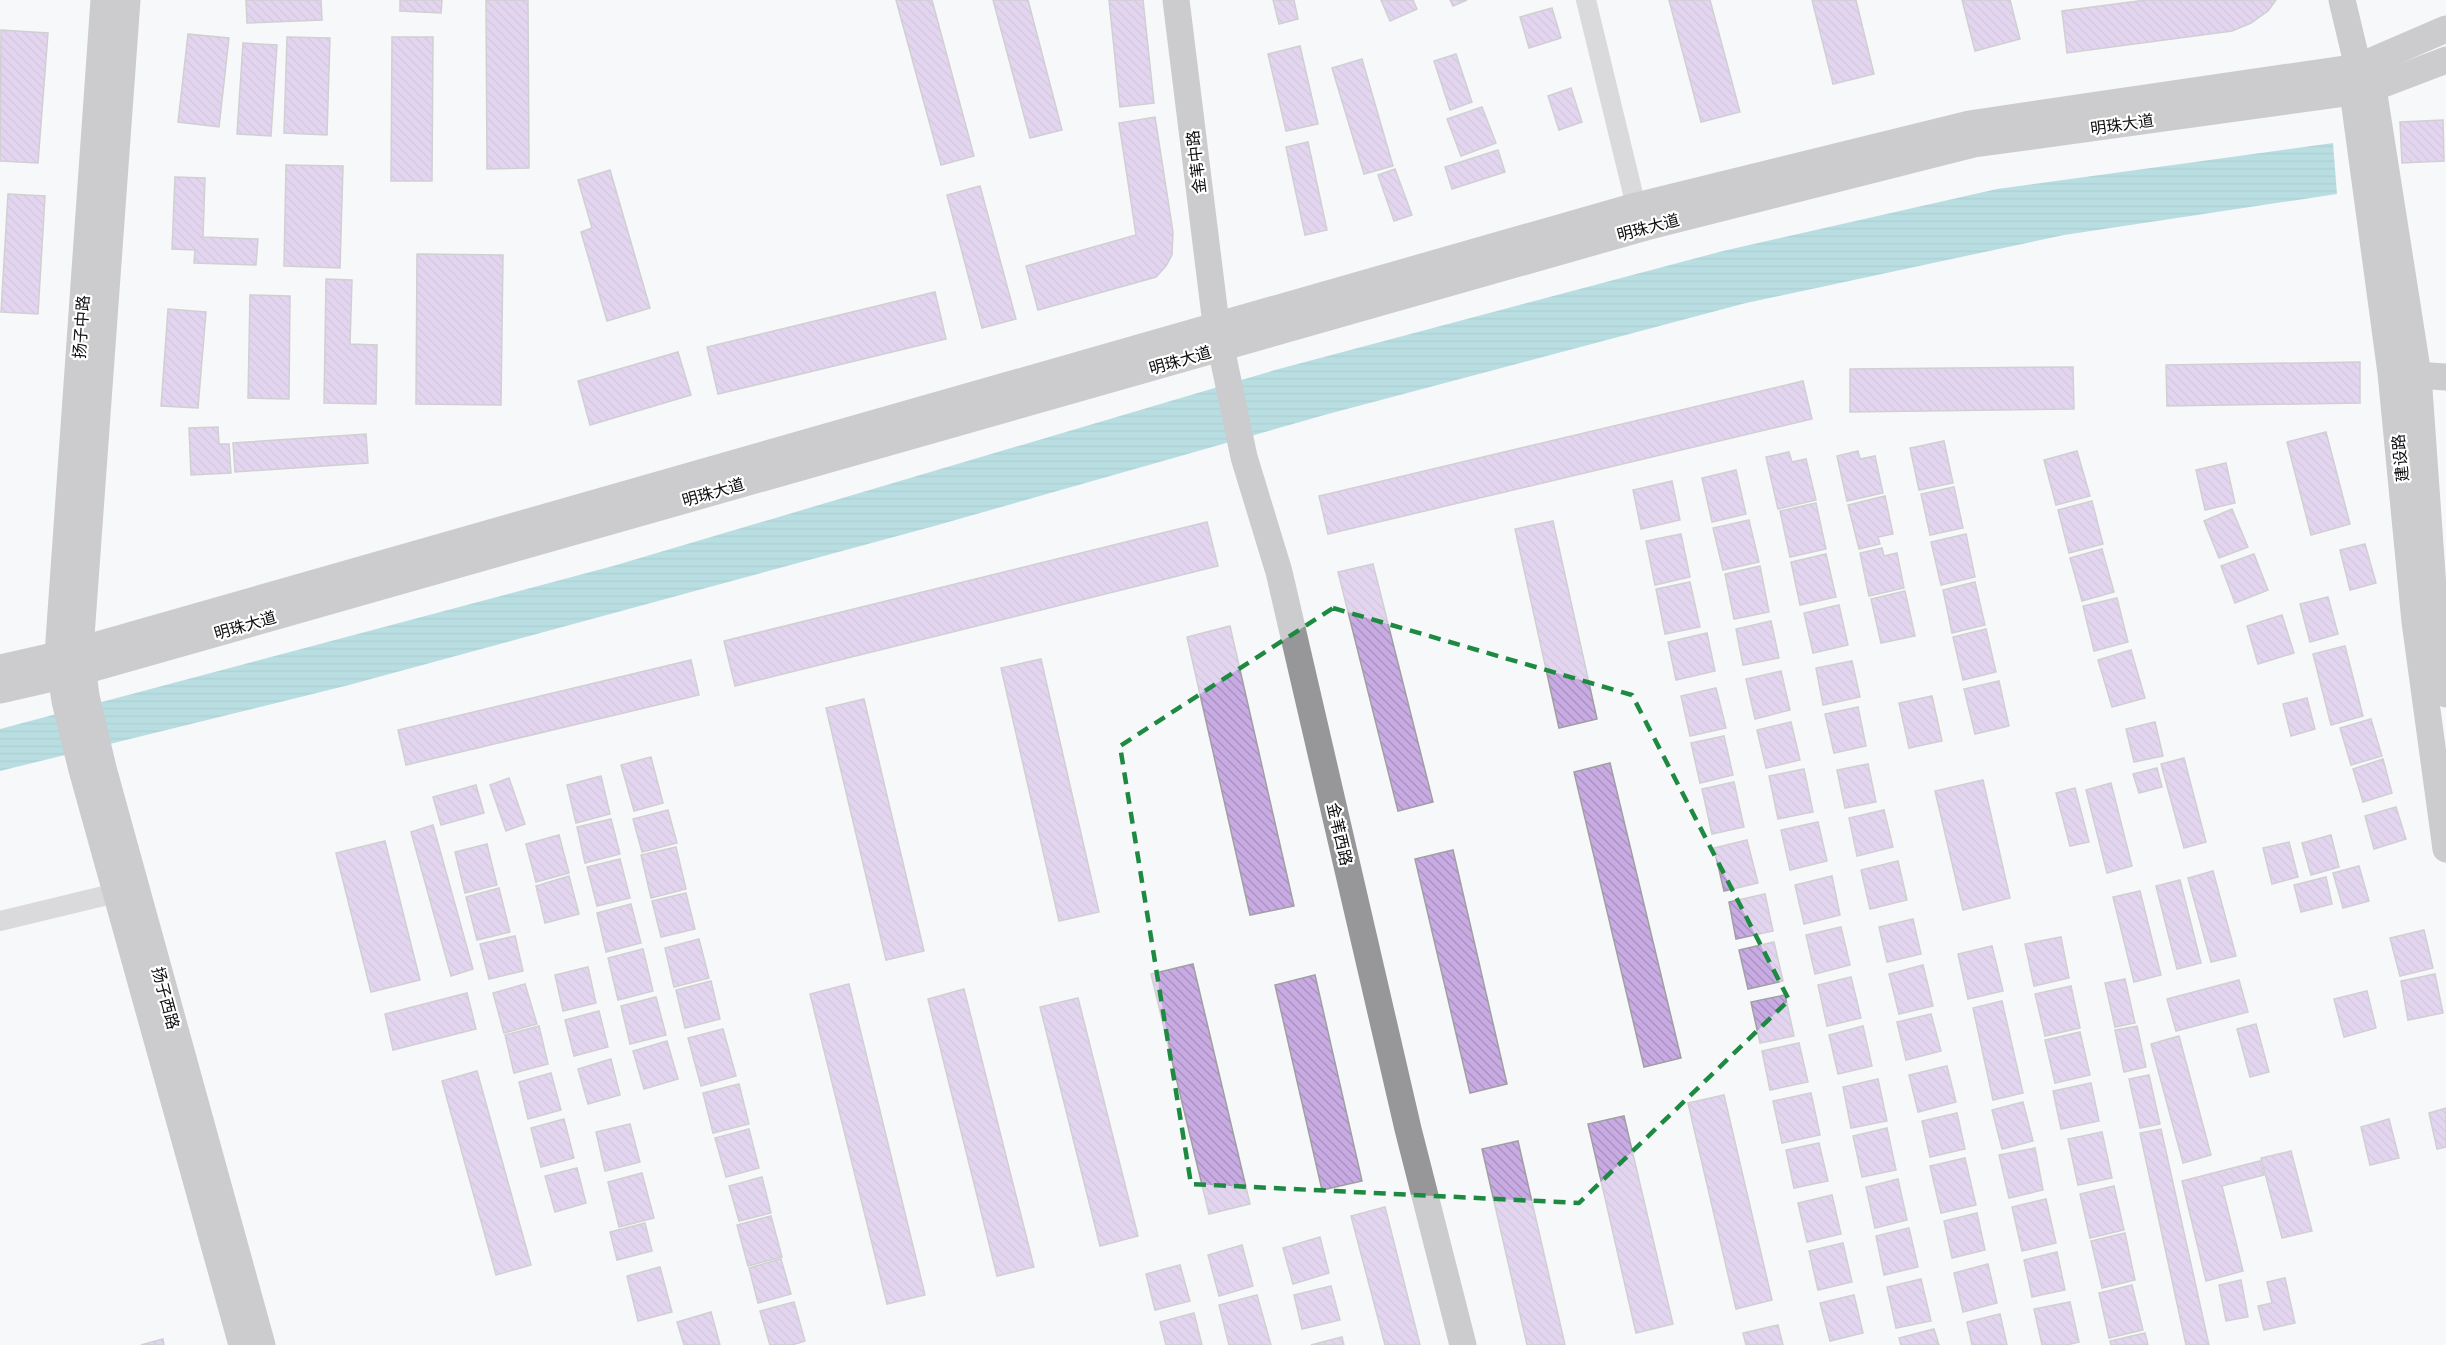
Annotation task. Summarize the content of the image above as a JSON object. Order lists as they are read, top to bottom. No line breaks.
{"streets":{"main road":["明珠大道","金苇中路","扬子中路","建设路","金苇西路","扬子西路"]},"crossings":[["明珠大道","金苇中路"],["明珠大道","扬子中路"],["明珠大道","建设路"],["明珠大道","金苇西路"],["明珠大道","扬子西路"],["金苇中路","金苇西路"],["扬子中路","扬子西路"]]}
